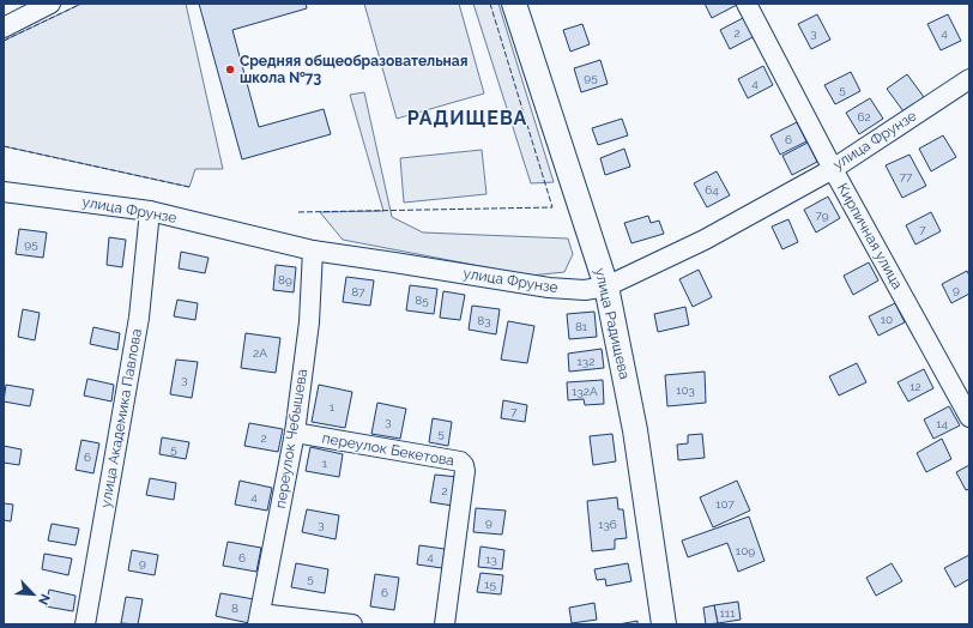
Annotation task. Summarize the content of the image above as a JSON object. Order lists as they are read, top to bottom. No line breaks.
{"streets":{"main road":["улица Радищева"],"street":["улица Фрунзе","Кирпичная улица","улица Академика Павлова","переулок Чебышева","переулок Бекетова"]},"crossings":[["улица Фрунзе","Кирпичная улица"],["улица Фрунзе","улица Радищева"],["улица Фрунзе","улица Академика Павлова"],["улица Фрунзе","переулок Чебышева"],["переулок Чебышева","переулок Бекетова"]],"districts":["РАДИЩЕВА"],"places":["Средняя общеобразовательная школа №73"],"house_numbers":["2","3","4","95","4","5","62","6","77","64","79","7","95","89","9","87","85","10","83","81","2А","132","3","12","103","132А","1","7","3","14","5","2","5","6","1","2","4","107","9","3","136","109","4","6","13","9","5","15","6","8","111"],"north":"bottom right"}
